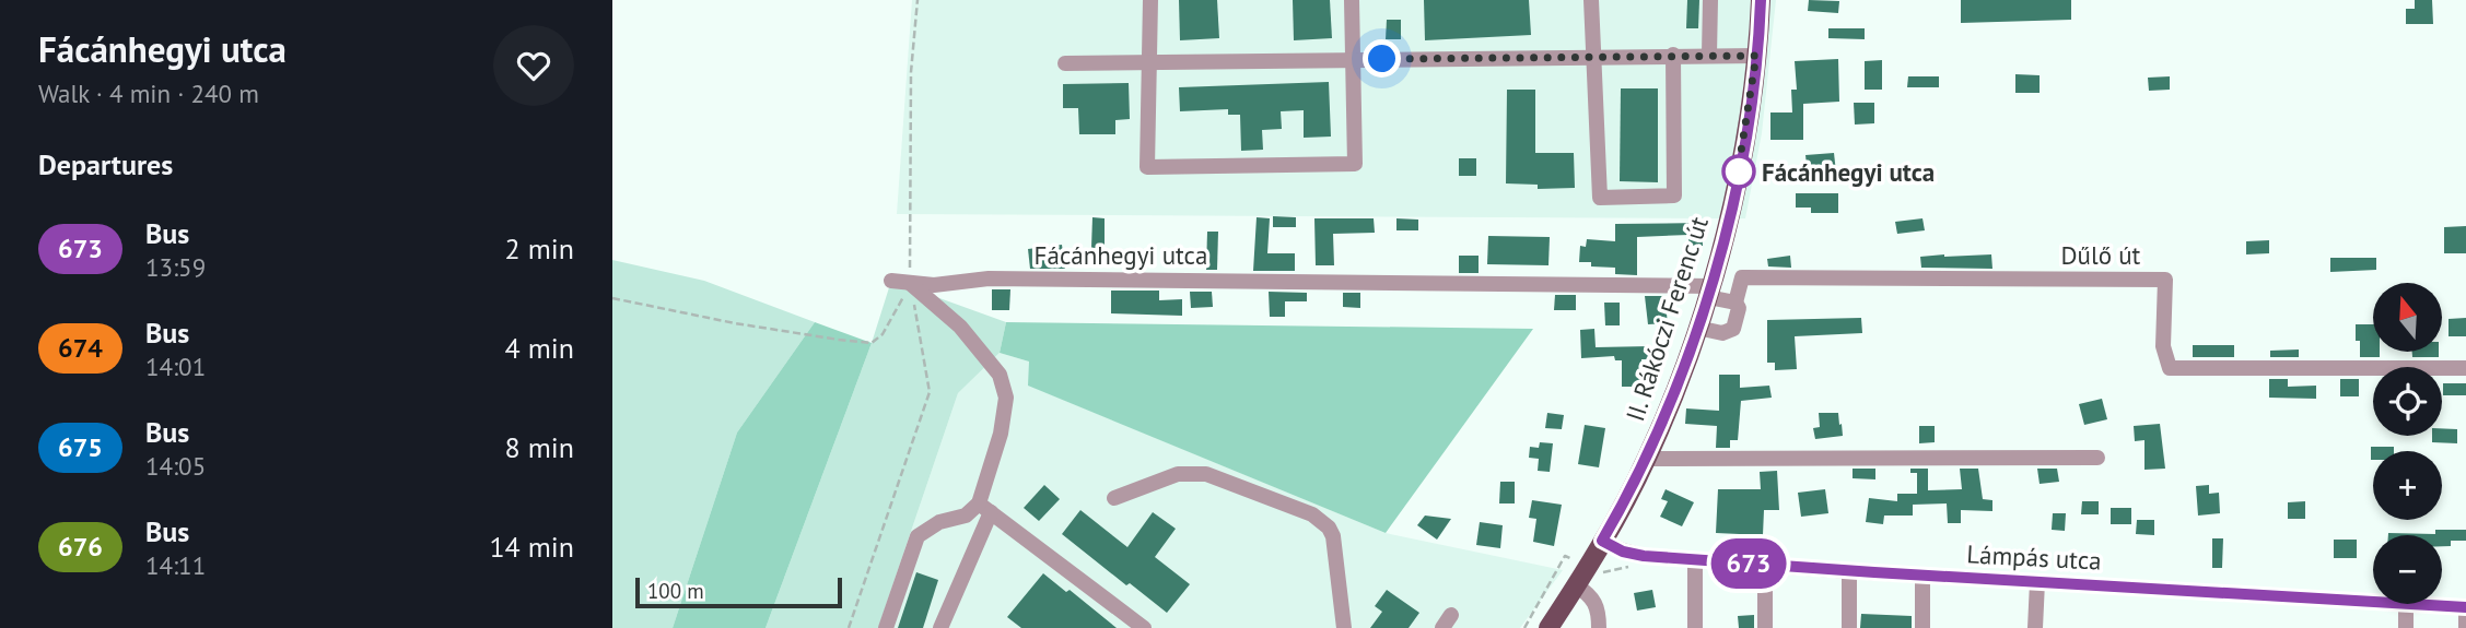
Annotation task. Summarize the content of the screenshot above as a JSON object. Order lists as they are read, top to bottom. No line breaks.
{"streets":{"main road":["II. Rákóczi Ferenc út"],"street":["Fácánhegyi utca","Dűlő út","Lámpás utca"]},"crossings":[["Fácánhegyi utca","Dűlő út"],["Fácánhegyi utca","II. Rákóczi Ferenc út"],["II. Rákóczi Ferenc út","Lámpás utca"]],"places":["Fácánhegyi utca"],"lines":["bus line 673"],"scale_bar":"100 m","north":"top","page":{"heading":[["Fácánhegyi utca","Walk · 4 min · 240 m"],"Departures"],"on_map":"673","list":[{"mark":"673","name":"Bus","note":"13:59","value":"2 min"},{"mark":"674","name":"Bus","note":"14:01","value":"4 min"},{"mark":"675","name":"Bus","note":"14:05","value":"8 min"},{"mark":"676","name":"Bus","note":"14:11","value":"14 min"}],"map_buttons":["+","−"],"scale":"100 m"}}
